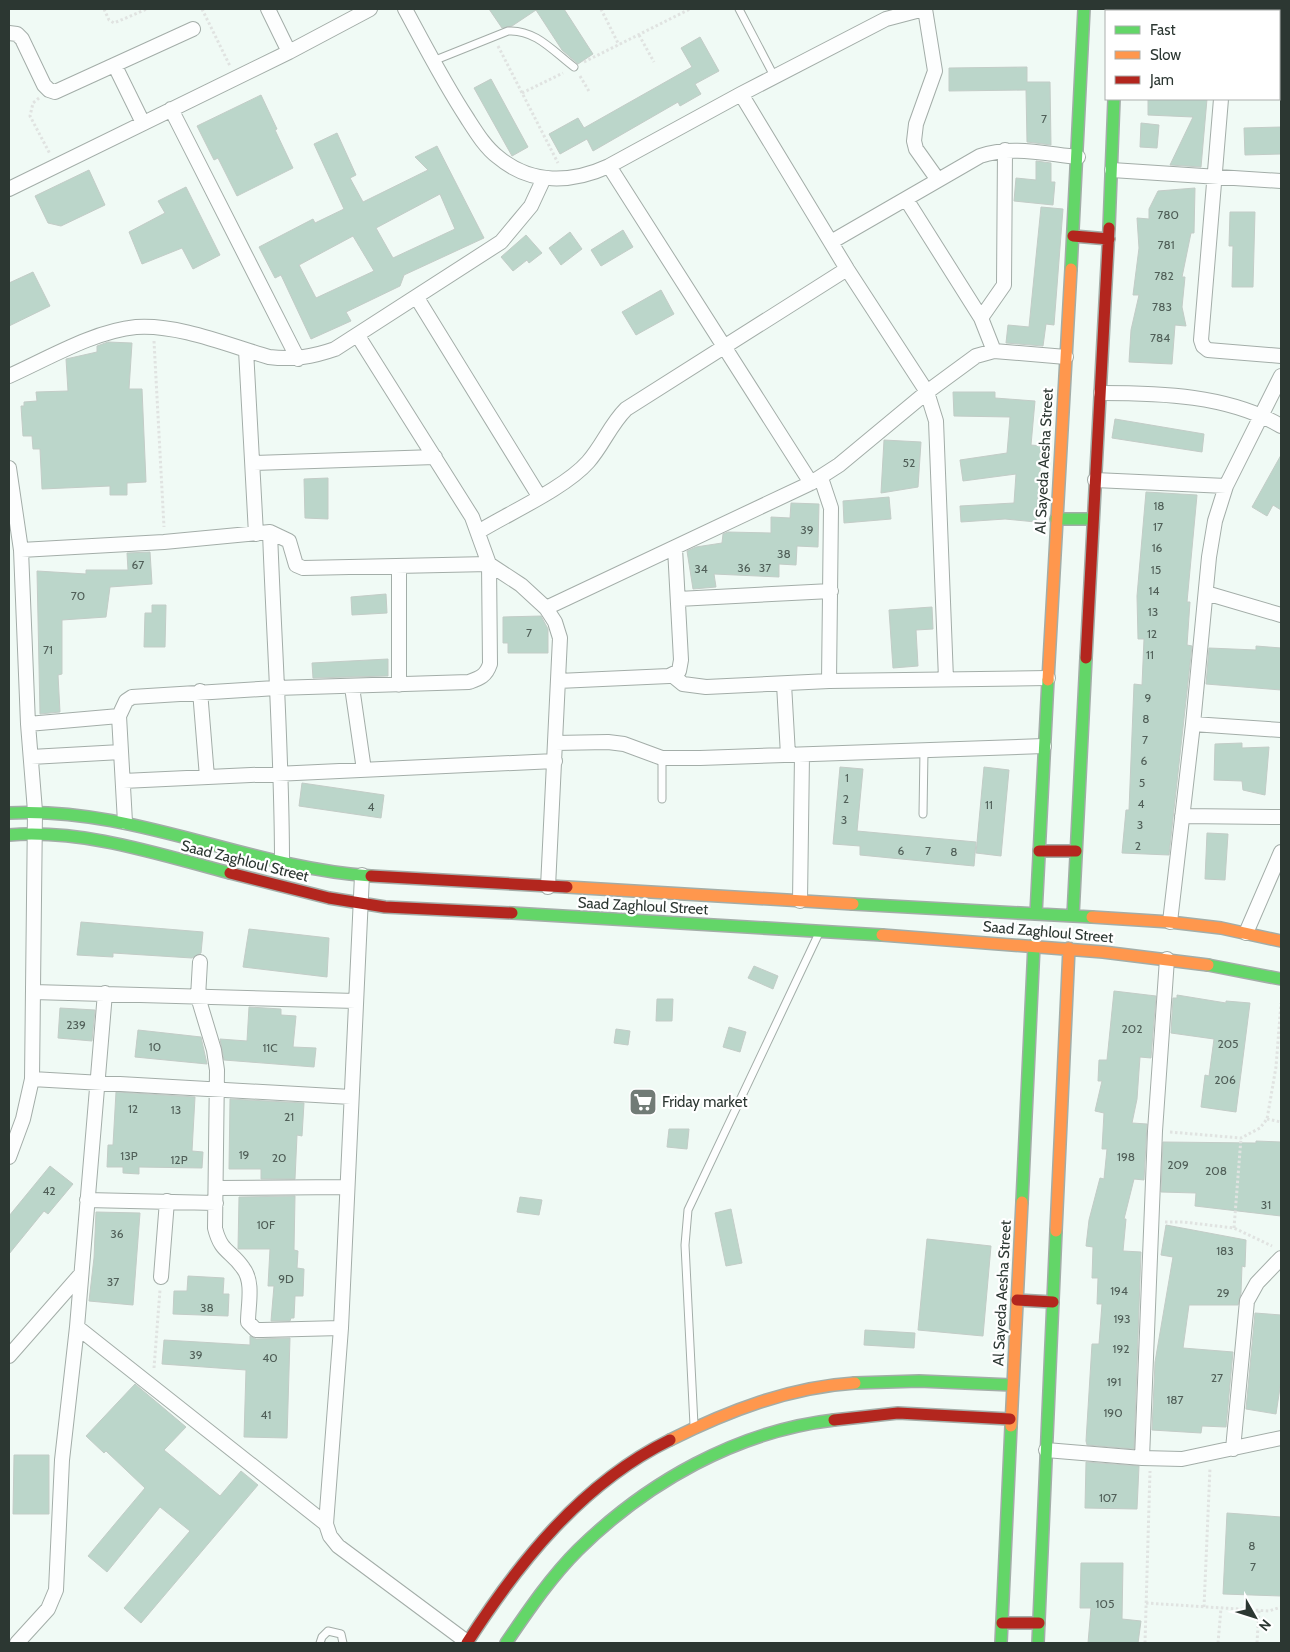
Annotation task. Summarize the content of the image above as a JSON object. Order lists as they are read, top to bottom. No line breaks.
{"streets":{"street":["Al Sayeda Aesha Street","Saad Zaghloul Street"]},"crossings":[["Al Sayeda Aesha Street","Saad Zaghloul Street"]],"places":{"supermarket":["Friday market"]},"house_numbers":["7","780","781","782","783","784","52","18","17","39","16","38","67","36","37","34","15","14","70","13","7","12","71","11","9","8","7","6","1","5","2","4","11","4","3","3","2","6","7","8","239","202","205","10","11C","206","12","13","21","19","13P","198","20","12P","209","208","42","31","10F","36","183","9D","37","194","29","38","193","192","39","40","27","191","187","190","41","107","8","7","105"],"legend":["Fast","Slow","Jam"],"north":"bottom right"}
